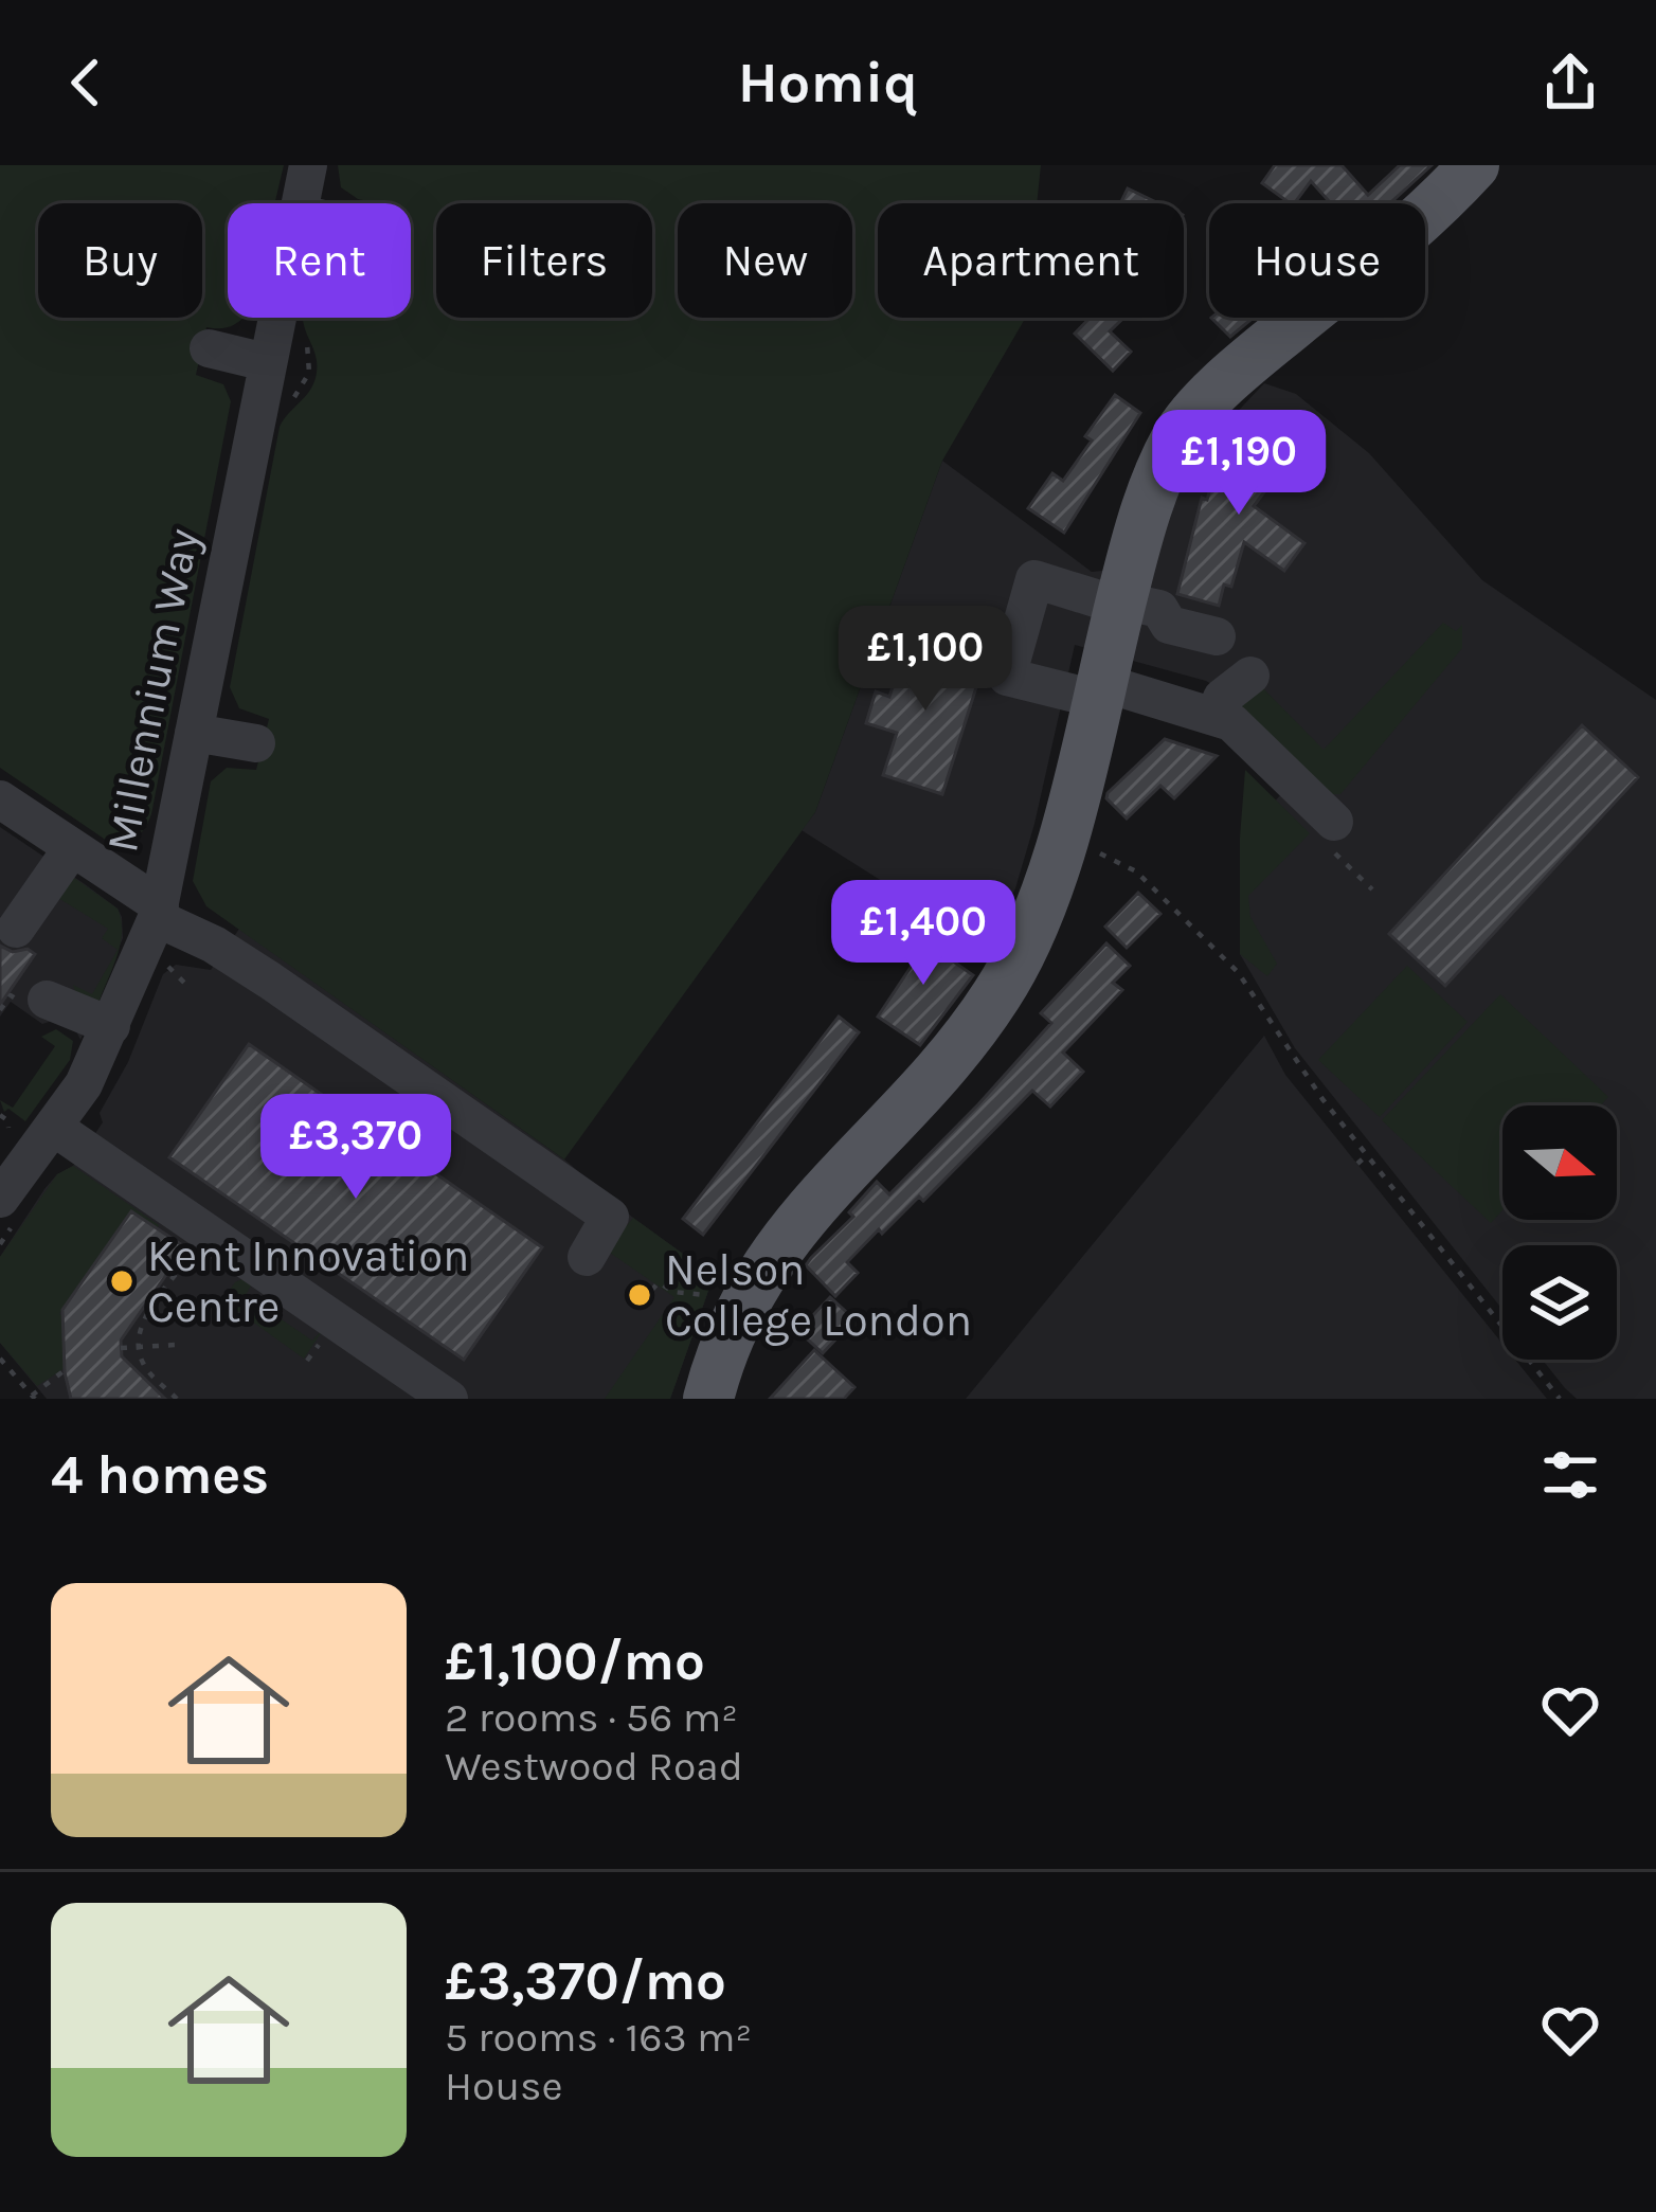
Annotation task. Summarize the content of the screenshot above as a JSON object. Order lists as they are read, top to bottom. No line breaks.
{"streets":{"street":["Millennium Way"]},"places":["Kent Innovation Centre","Nelson College London"],"north":"right","page":{"header":"Homiq","chip":["Buy","Rent","Filters","New","Apartment","House"],"price":["£1,190","£1,100","£1,400","£3,370"],"heading":"4 homes","list":[{"name":"£1,100/mo","note":"2 rooms · 56 m² · Westwood Road"},{"name":"£3,370/mo","note":"5 rooms · 163 m² · House"}]}}
